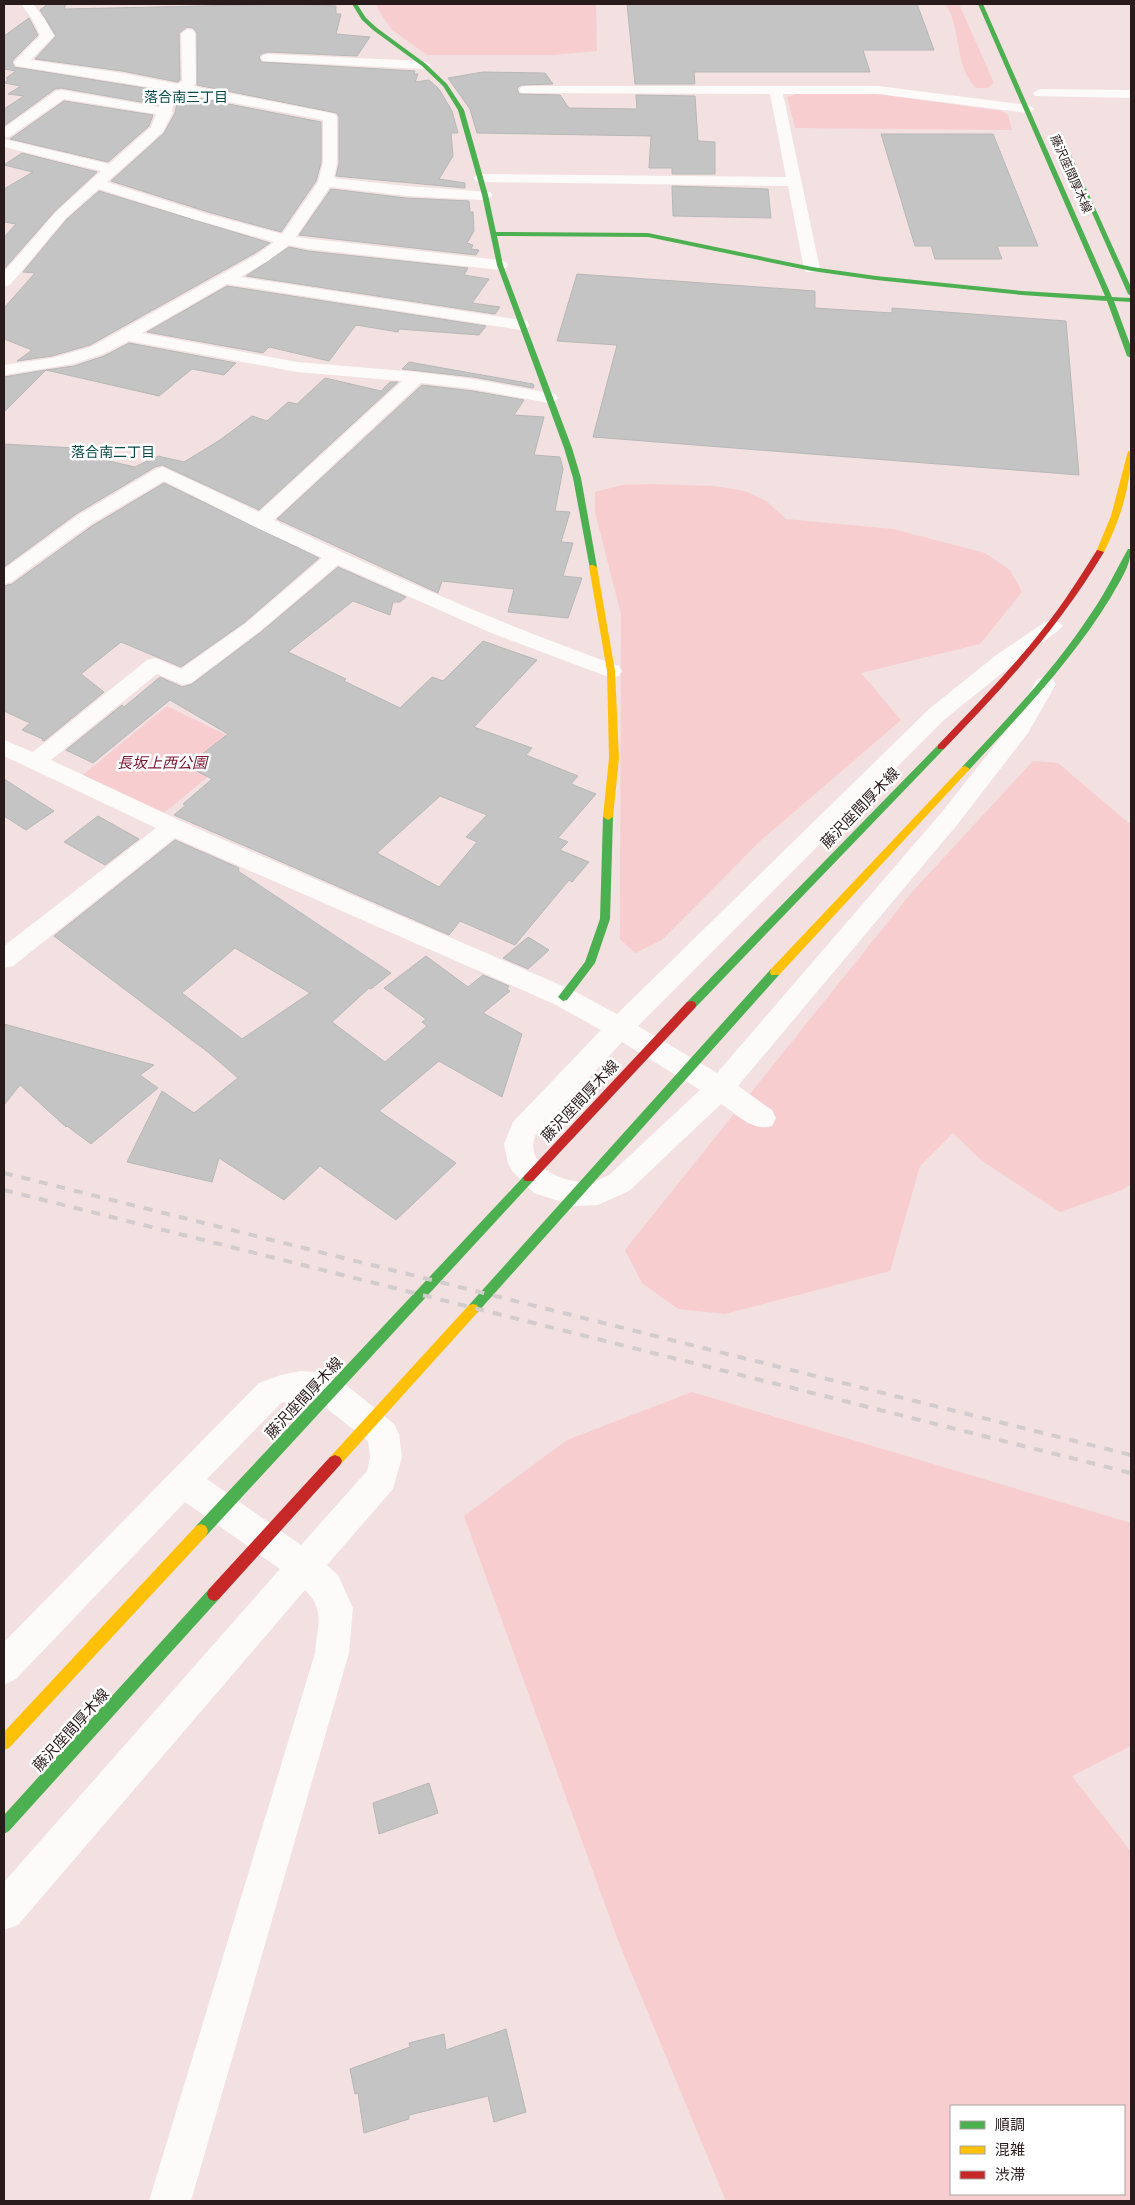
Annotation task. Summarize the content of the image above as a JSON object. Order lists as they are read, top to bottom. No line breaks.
{"streets":{"main road":["藤沢座間厚木線"]},"districts":["落合南三丁目","落合南二丁目"],"parks":["長坂上西公園"],"legend":["順調","混雑","渋滞"]}
